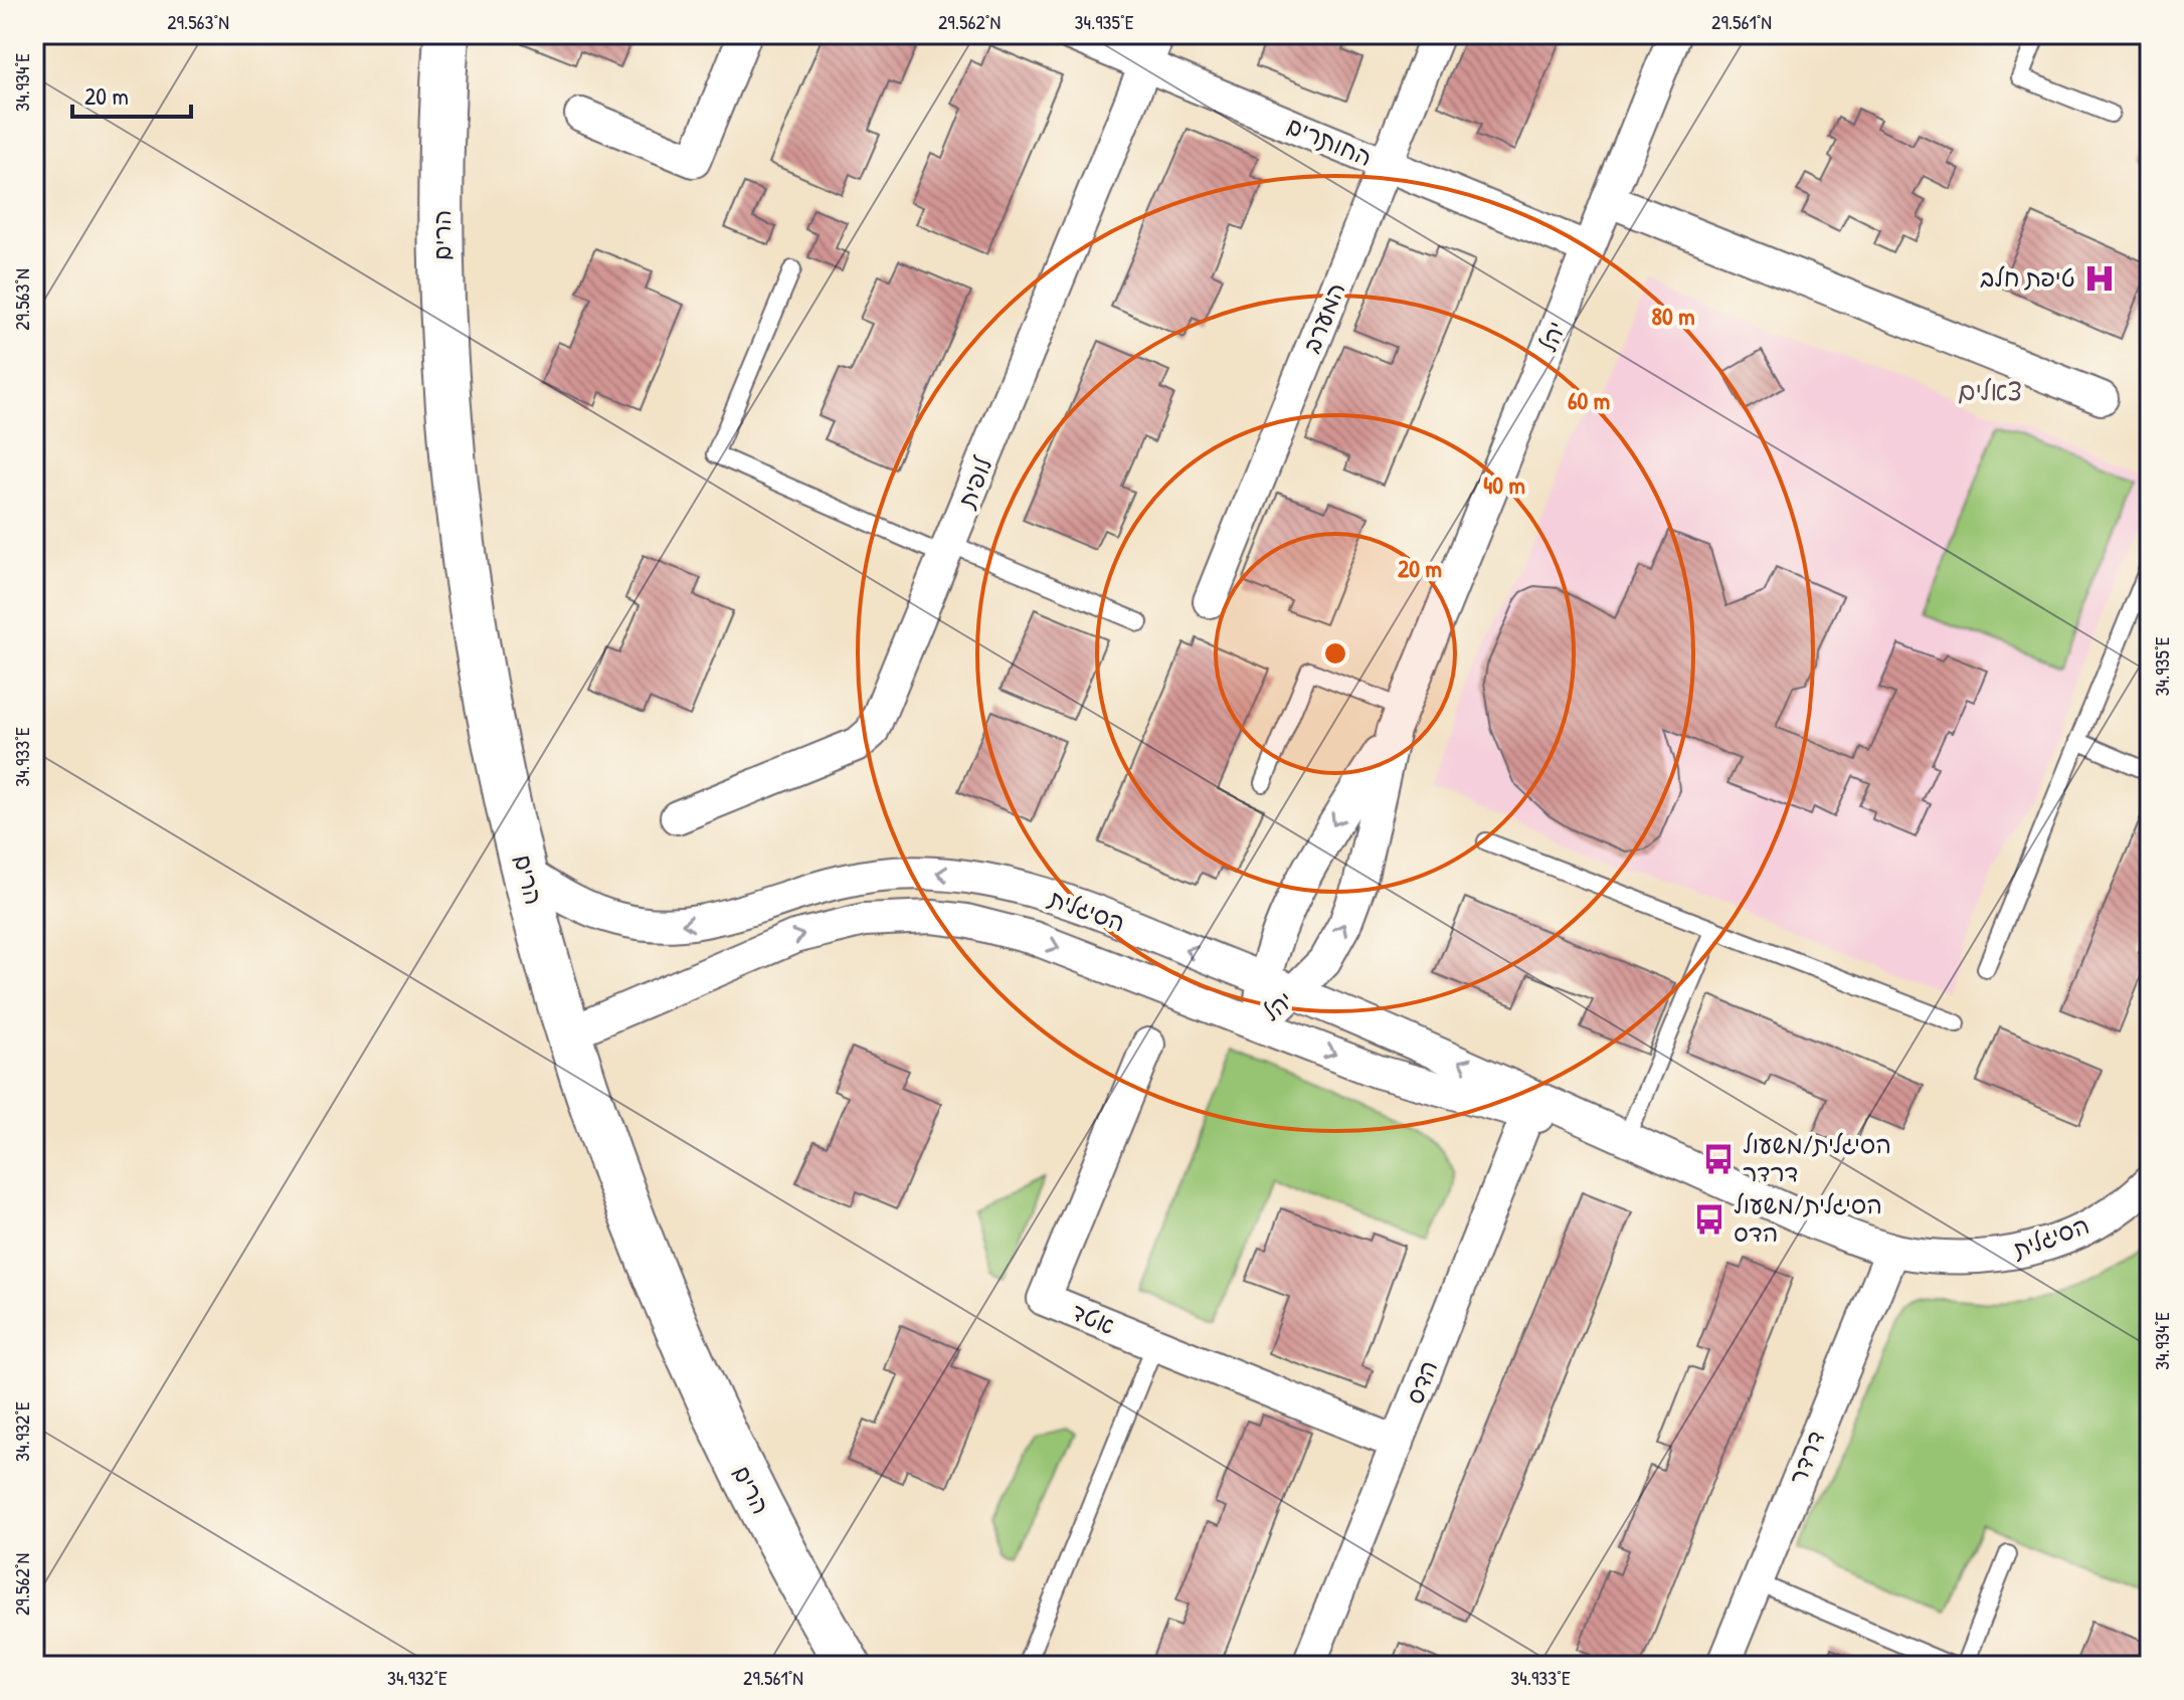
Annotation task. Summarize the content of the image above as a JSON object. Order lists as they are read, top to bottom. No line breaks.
{"streets":{"main road":["הרים"],"street":["החותרים","המערב","יהל","לופית","הסיגלית","אטד","הדס","דרדר"]},"crossings":[["החותרים","המערב"],["החותרים","יהל"],["החותרים","לופית"],["הרים","הסיגלית"],["יהל","הסיגלית"],["הסיגלית","הדס"],["הסיגלית","דרדר"],["אטד","הדס"]],"districts":["צאלים"],"places":{"hospital":["טיפת חלב"],"bus stop":["הסיגלית/משעול דרדר","הסיגלית/משעול הדס"]},"scale_bar":"20 m","coordinates":["29.563°N","29.562°N","34.935°E","29.561°N","34.934°E","34.933°E","34.932°E"],"rings":["80 m","60 m","40 m","20 m"]}
